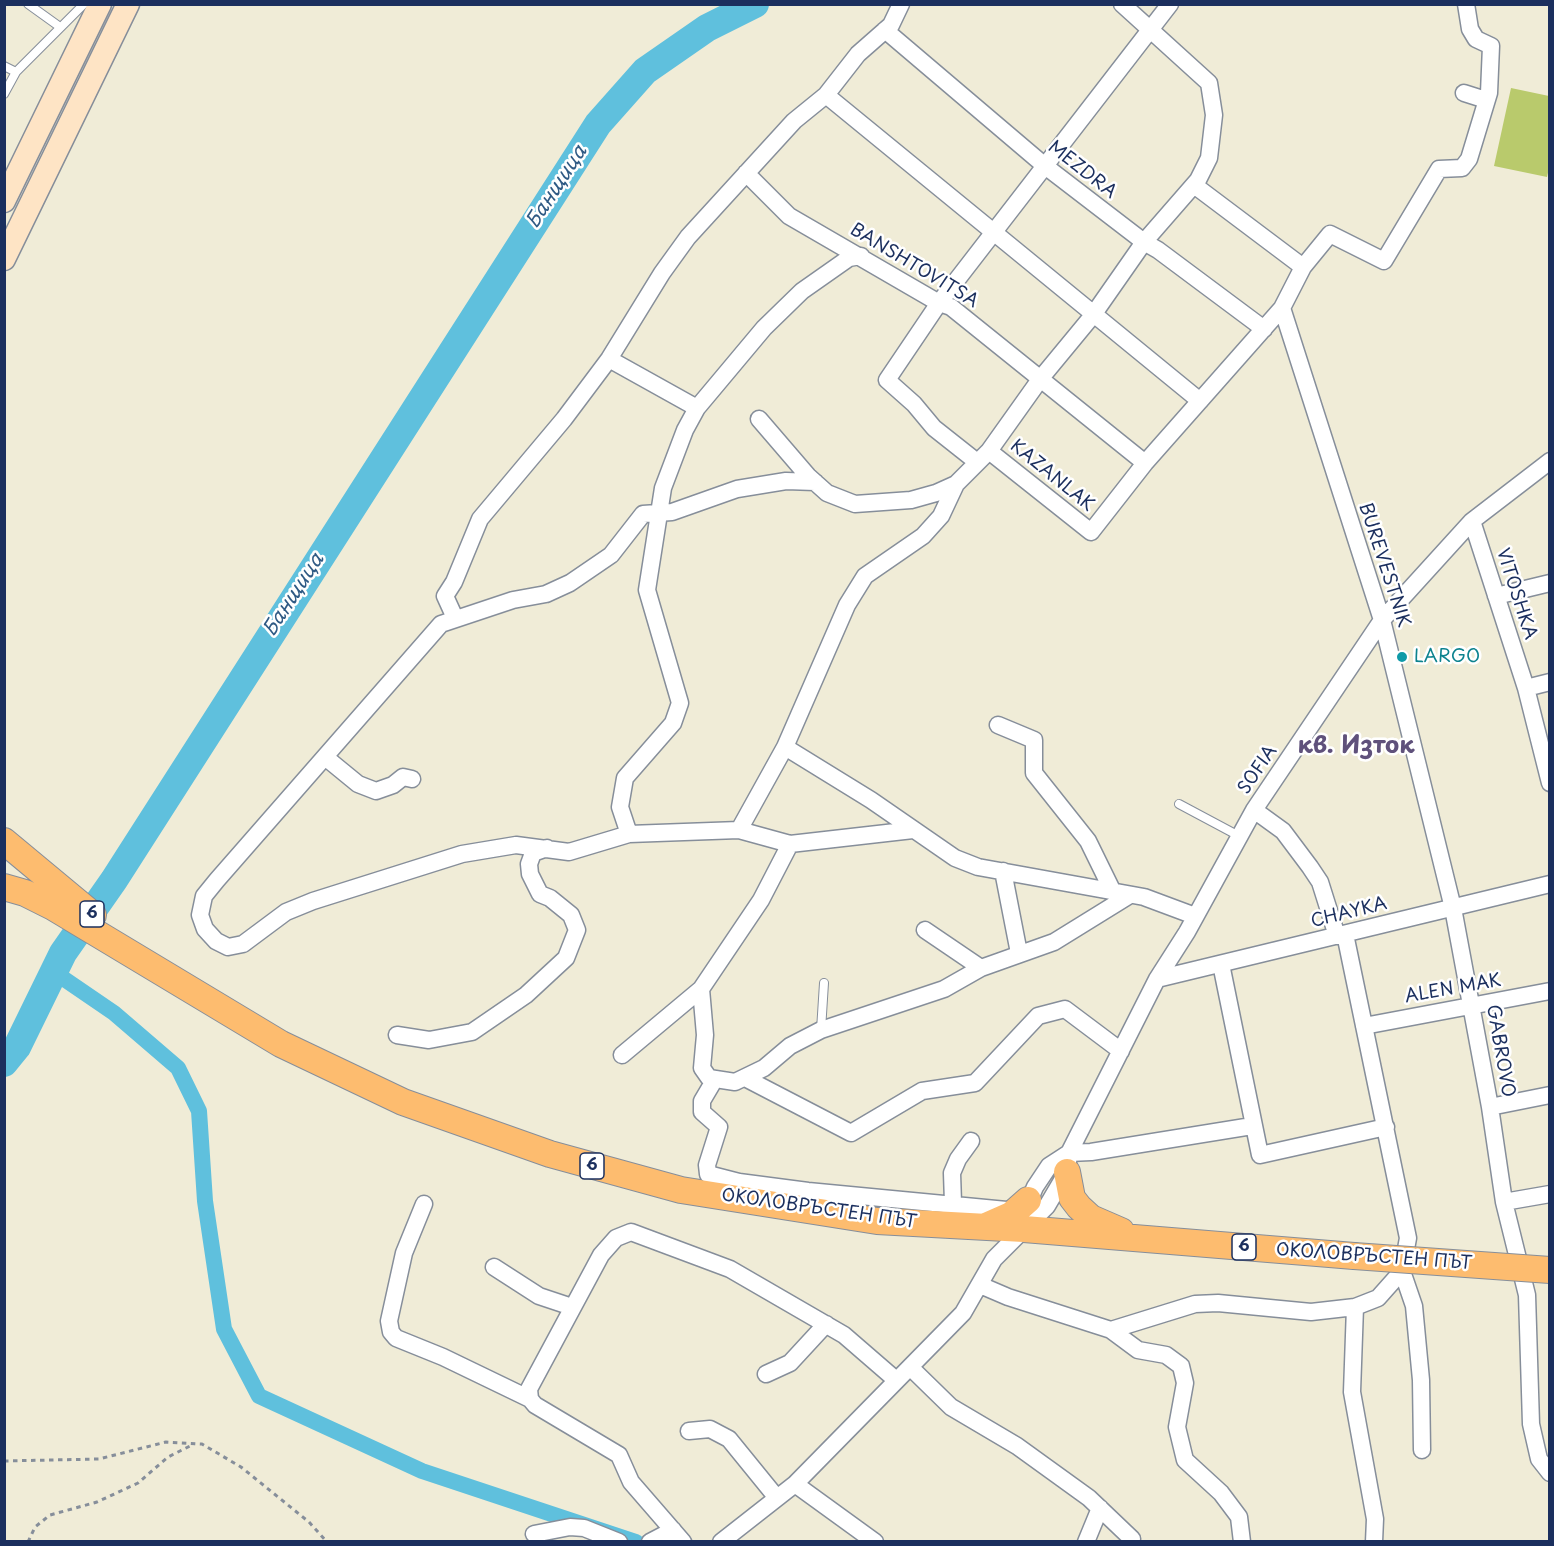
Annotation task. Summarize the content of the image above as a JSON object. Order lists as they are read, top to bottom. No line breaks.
{"streets":{"main road":["6","ОКОЛОВРЪСТЕН ПЪТ"],"street":["MEZDRA","BANSHTOVITSA","KAZANLAK","BUREVESTNIK","VITOSHKA","SOFIA","CHAYKA","ALEN MAK","GABROVO"]},"crossings":[["BANSHTOVITSA","KAZANLAK"],["BUREVESTNIK","SOFIA"],["BUREVESTNIK","CHAYKA"],["BUREVESTNIK","GABROVO"],["VITOSHKA","SOFIA"],["SOFIA","CHAYKA"],["SOFIA","ОКОЛОВРЪСТЕН ПЪТ"],["CHAYKA","GABROVO"],["6","ОКОЛОВРЪСТЕН ПЪТ"],["ALEN MAK","GABROVO"]],"districts":["кв. Изток"],"water":["Банщица"],"places":["LARGO"]}
